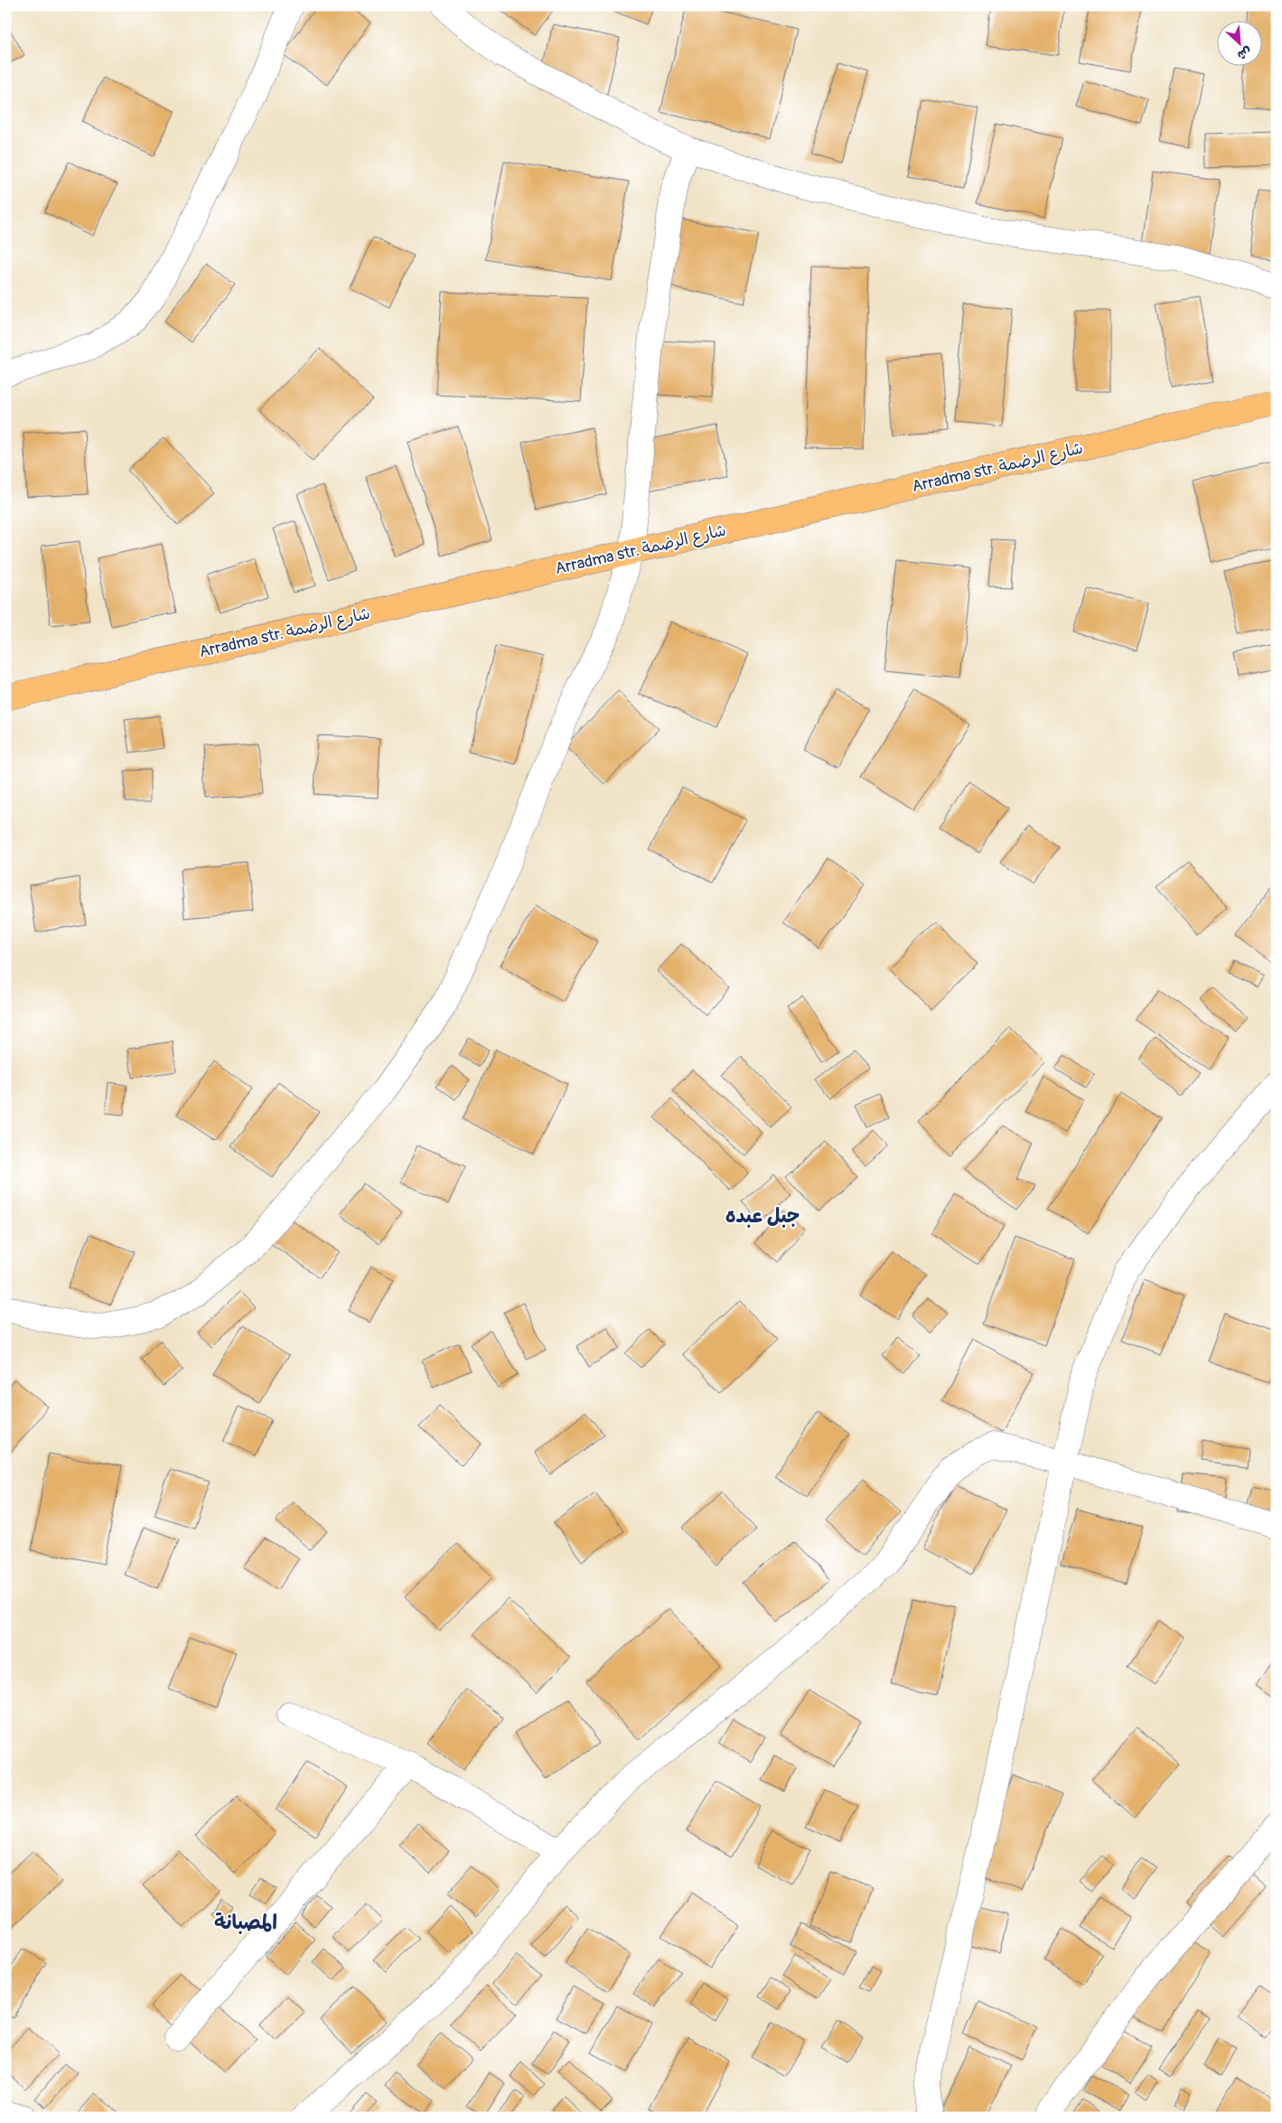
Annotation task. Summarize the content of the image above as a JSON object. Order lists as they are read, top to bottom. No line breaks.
{"streets":{"main road":["Arradma str. شارع الرضمة"]},"districts":["جبل عبده","المصبانة"],"north":"bottom right"}
